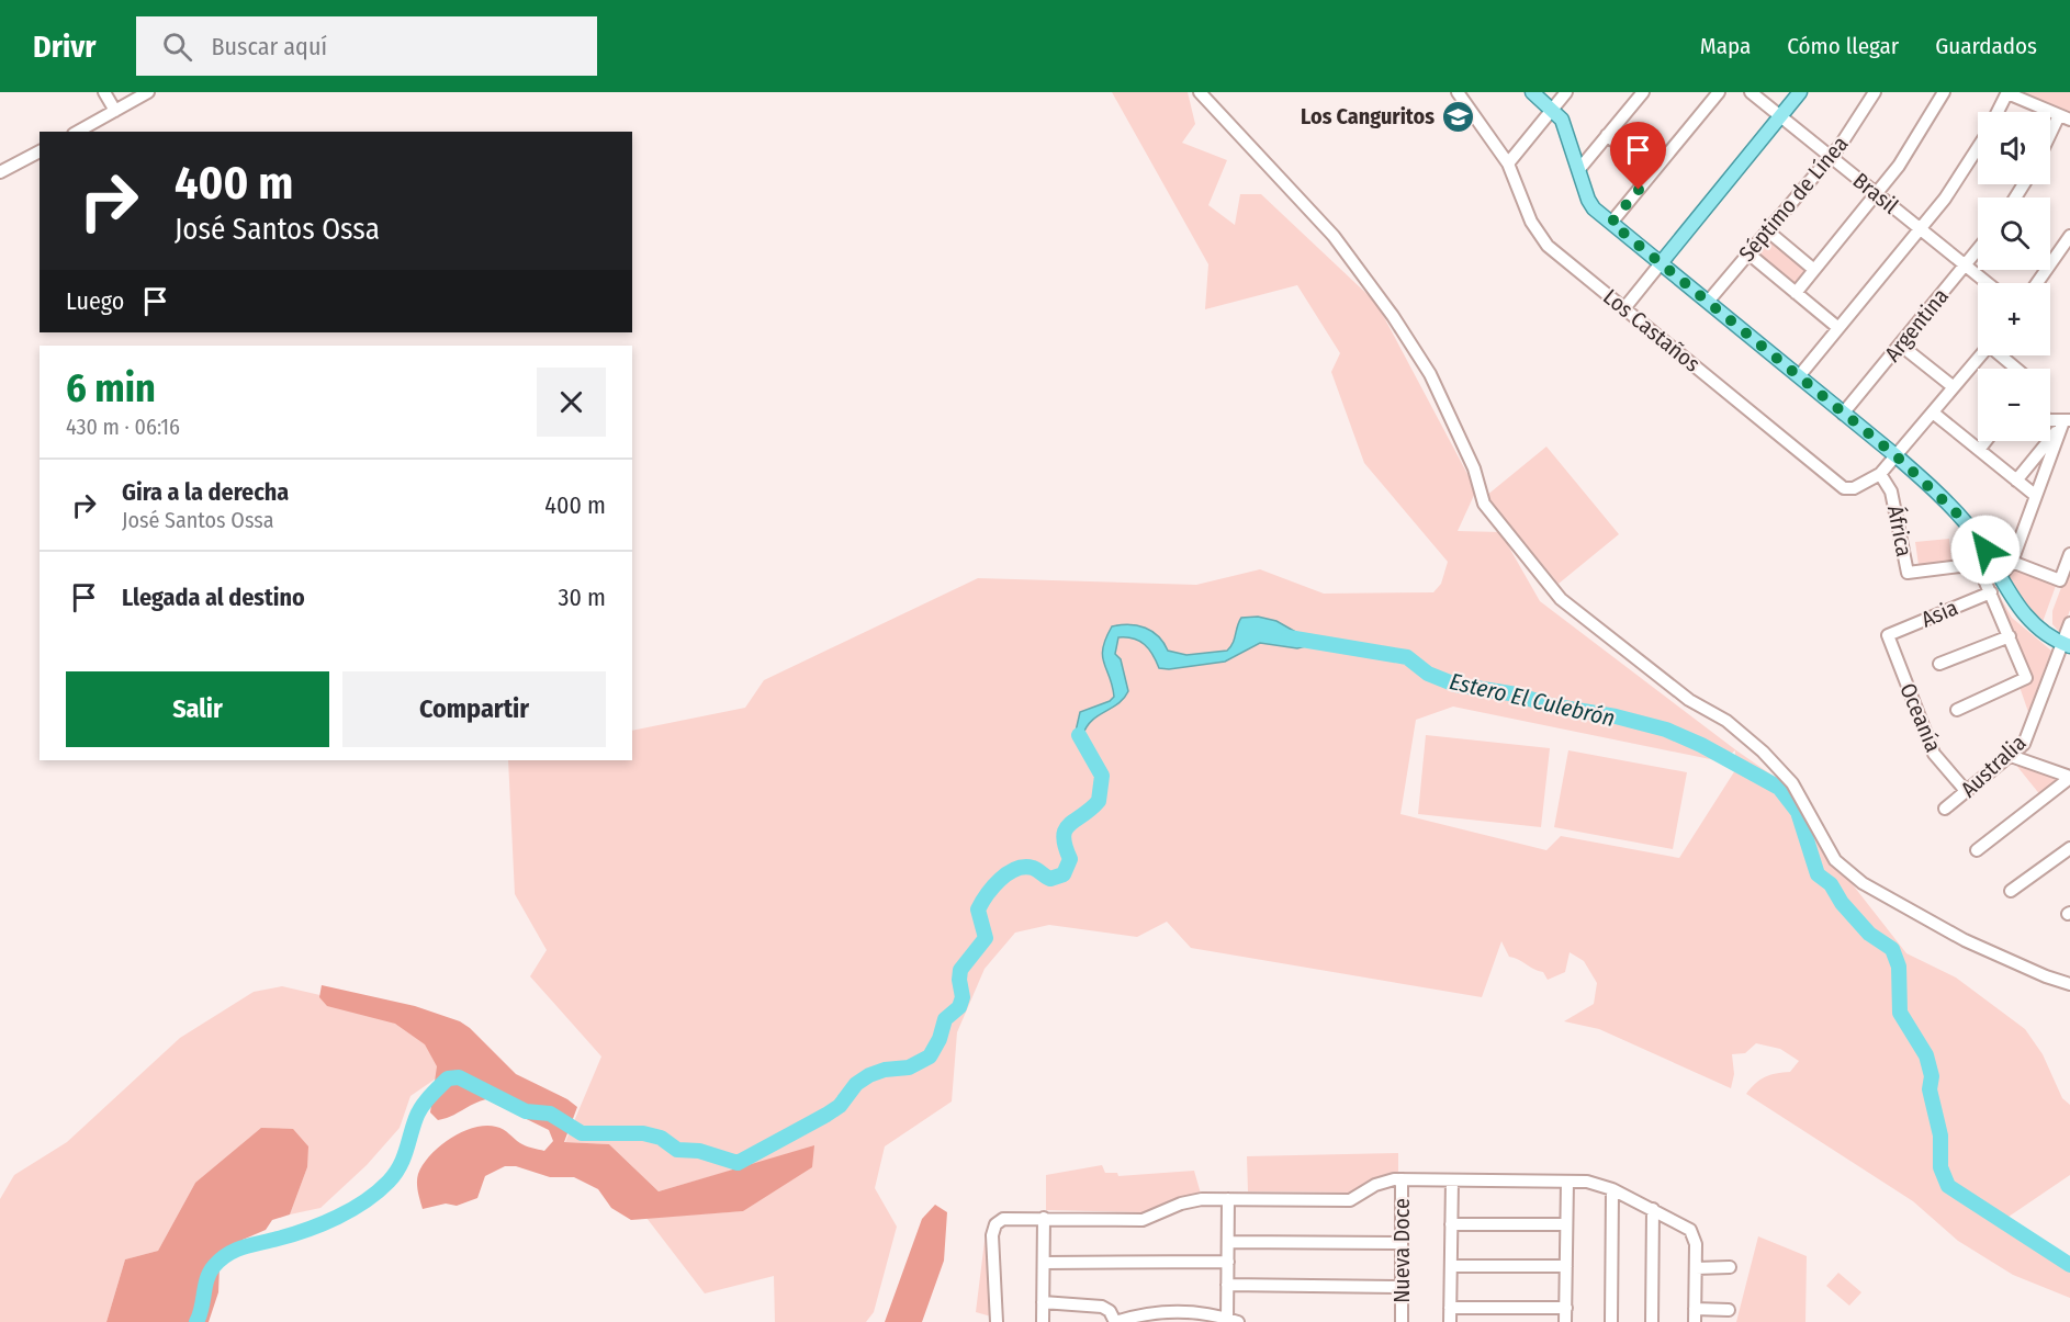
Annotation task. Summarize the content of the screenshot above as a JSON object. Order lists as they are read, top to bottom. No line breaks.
{"streets":{"street":["Brasil","Séptimo de Línea","Argentina","Los Castaños","África","Asia","Oceanía","Australia","Nueva Doce"]},"crossings":[["Brasil","Séptimo de Línea"],["Brasil","Argentina"],["Los Castaños","África"],["África","Asia"],["Asia","Oceanía"],["Oceanía","Australia"]],"water":["Estero El Culebrón"],"places":{"school or university":["Los Canguritos"]},"page":{"header":"Drivr","search":"Buscar aquí","nav":["Mapa","Cómo llegar","Guardados"],"map_buttons":["+","−"],"turn":["400 m","José Santos Ossa"],"then":"Luego","heading":["6 min","430 m · 06:16"],"list":[{"name":"Gira a la derecha","note":"José Santos Ossa","value":"400 m"},{"name":"Llegada al destino","value":"30 m"}],"buttons":["Salir","Compartir"]}}
